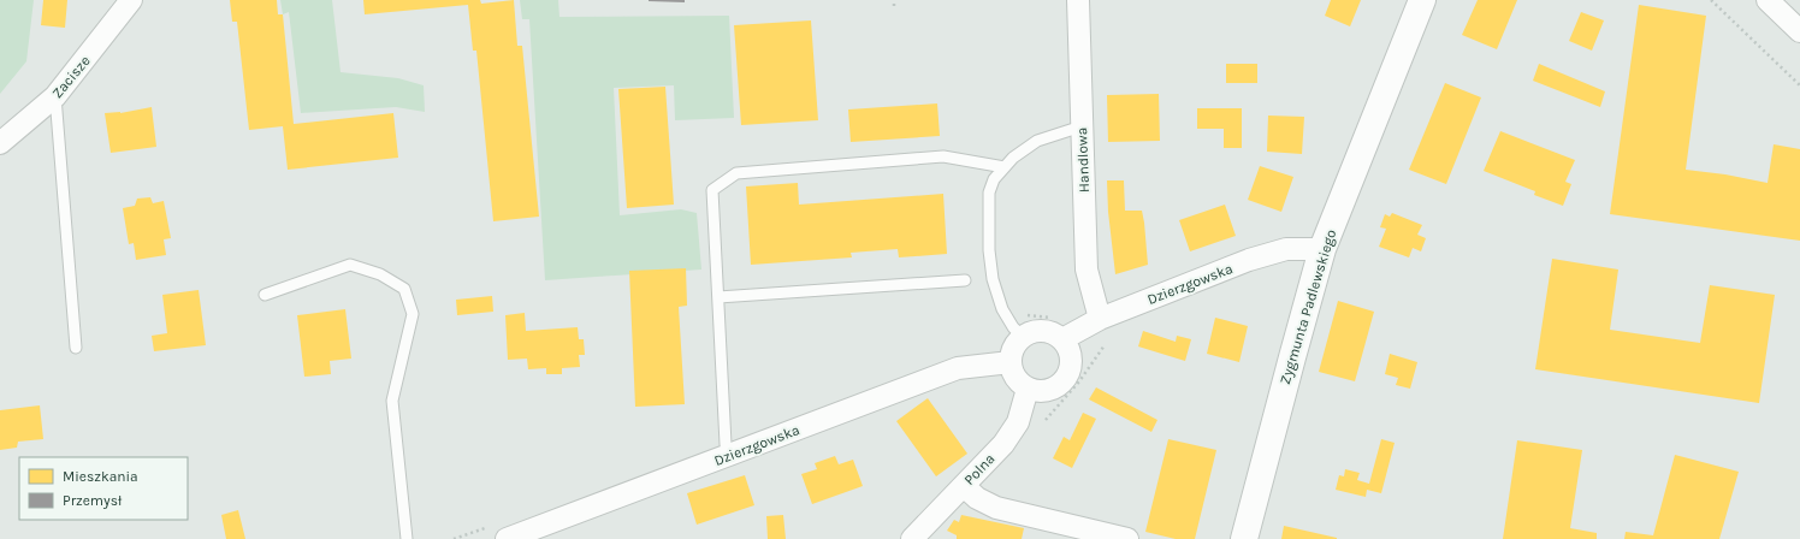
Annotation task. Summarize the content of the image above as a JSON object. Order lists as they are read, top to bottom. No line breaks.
{"streets":{"street":["Zacisze","Handlowa","Dzierzgowska","Zygmunta Padlewskiego","Polna"]},"crossings":[["Handlowa","Dzierzgowska"],["Dzierzgowska","Zygmunta Padlewskiego"],["Dzierzgowska","Polna"]],"legend":["Mieszkania","Przemysł"]}
